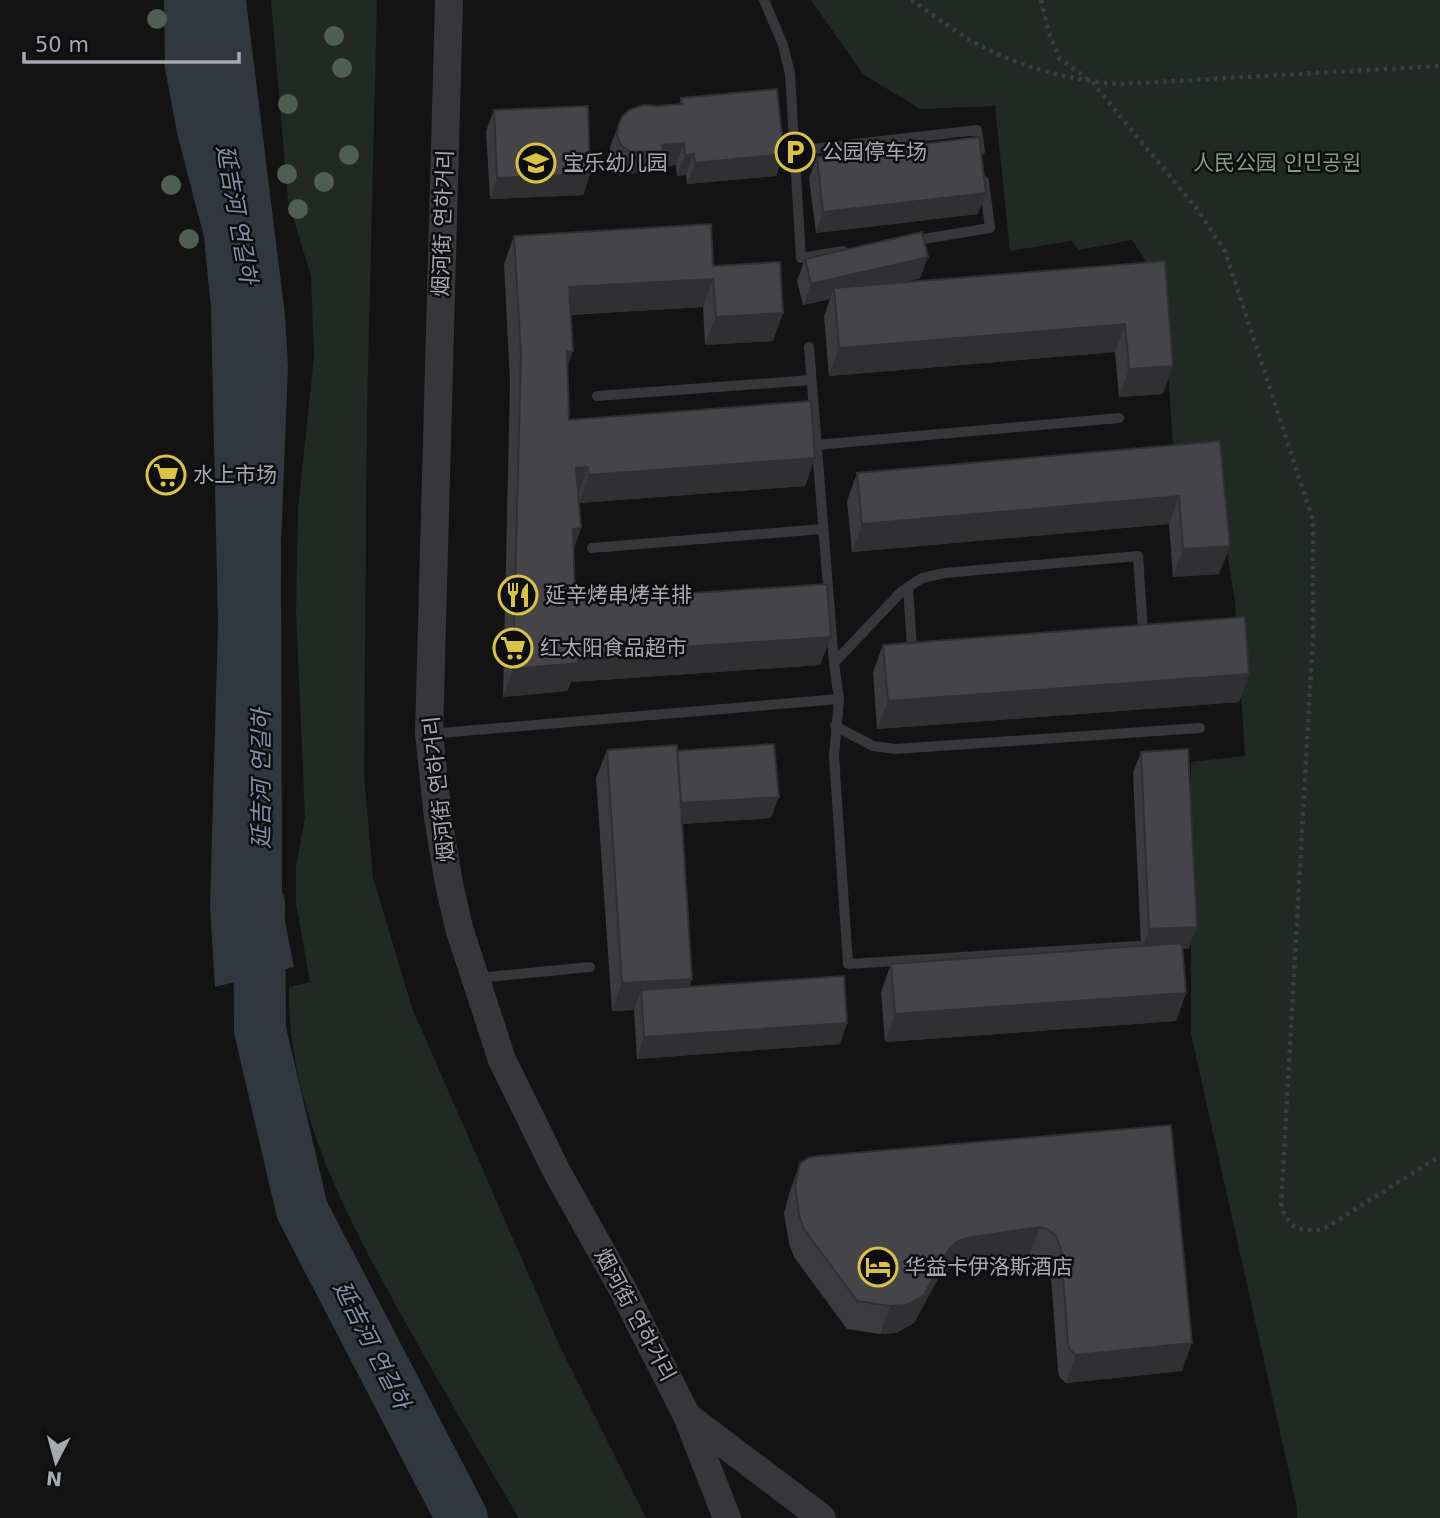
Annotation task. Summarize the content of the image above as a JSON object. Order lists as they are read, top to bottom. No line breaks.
{"streets":{"street":["烟河街 연하거리"]},"water":["延吉河 연길하"],"parks":["人民公园 인민공원"],"places":{"parking":["公园停车场"],"school or university":["宝乐幼儿园"],"supermarket":["水上市场","红太阳食品超市"],"restaurant":["延辛烤串烤羊排"],"hotel":["华益卡伊洛斯酒店"]},"scale_bar":"50 m","north":"bottom"}
